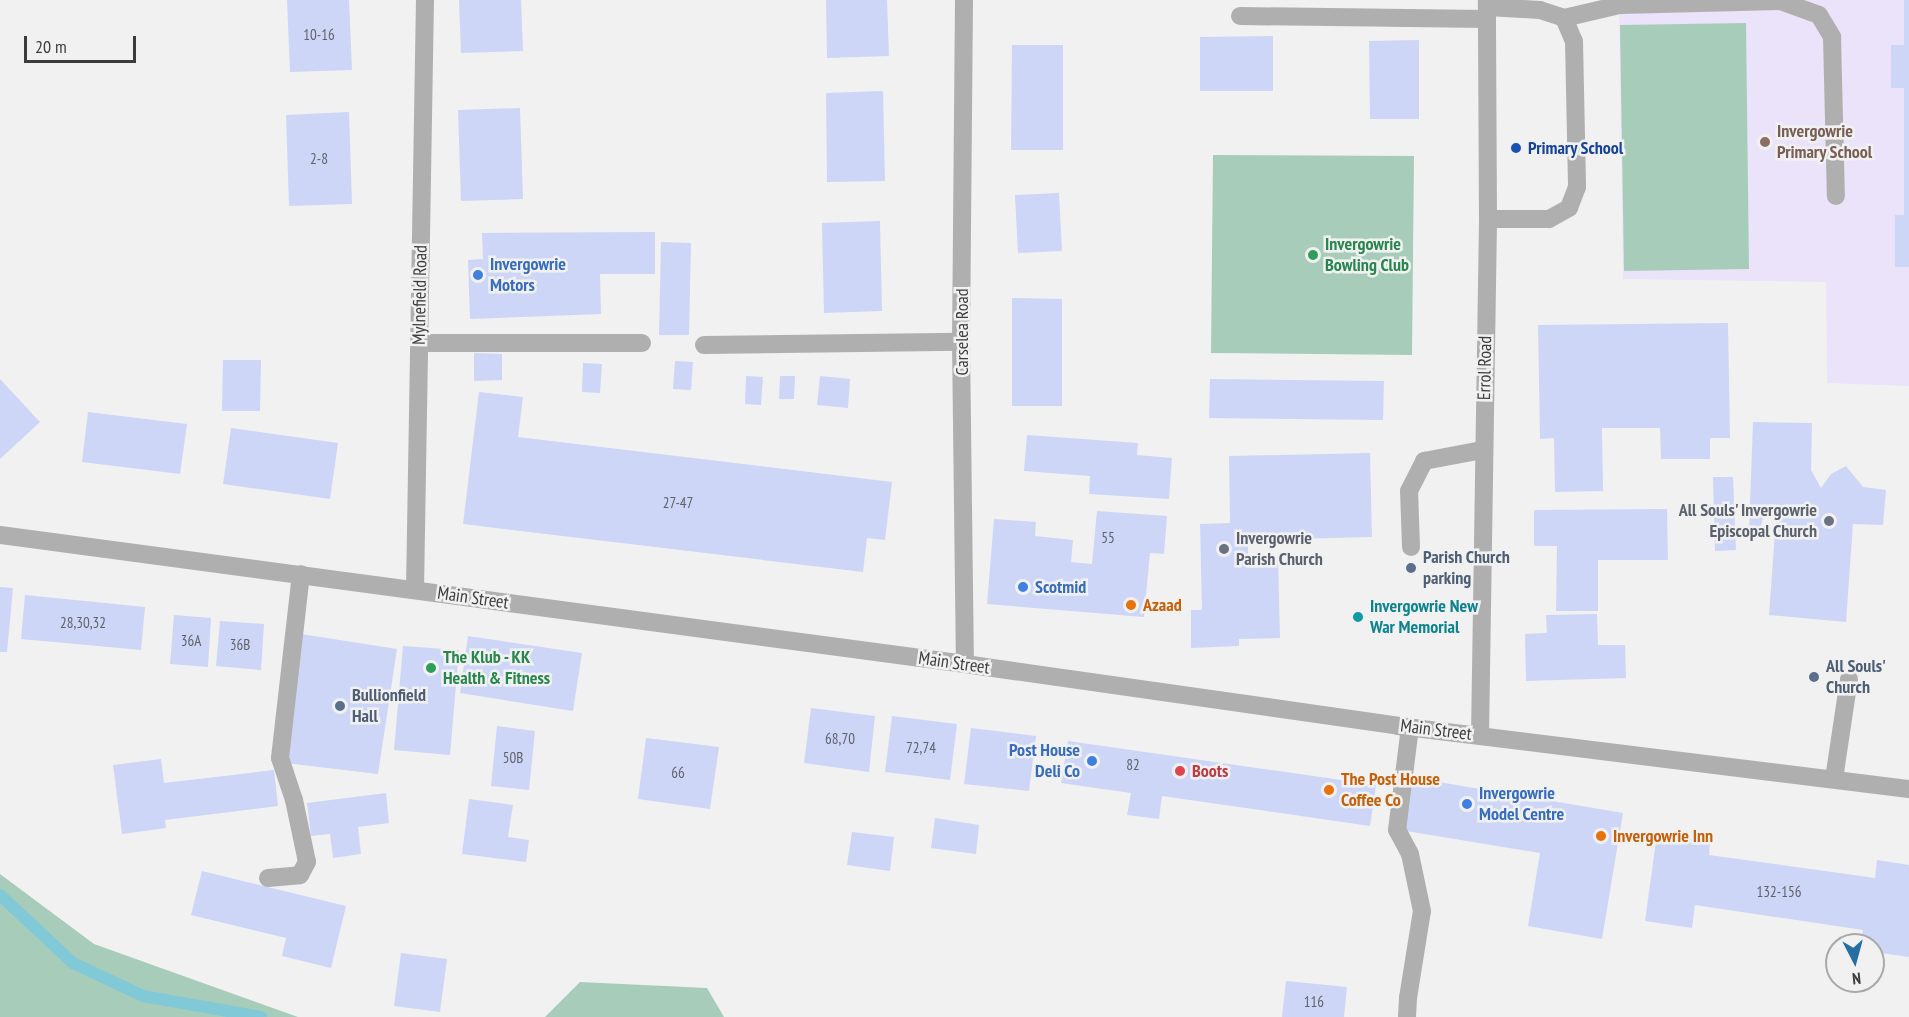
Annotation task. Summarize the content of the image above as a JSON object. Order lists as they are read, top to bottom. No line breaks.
{"streets":{"street":["Mylnefield Road","Carselea Road","Errol Road","Main Street"]},"crossings":[["Mylnefield Road","Main Street"],["Carselea Road","Main Street"],["Errol Road","Main Street"]],"places":["Invergowrie Primary School","Primary School","Invergowrie Bowling Club","Invergowrie Motors","All Souls' Invergowrie Episcopal Church","Invergowrie Parish Church","Parish Church parking","Scotmid","Azaad","Invergowrie New War Memorial","The Klub - KK Health & Fitness","All Souls' Church","Bullionfield Hall","Post House Deli Co","Boots","The Post House Coffee Co","Invergowrie Model Centre","Invergowrie Inn"],"house_numbers":["10-16","2-8","27-47","55","28,30,32","36A","36B","68,70","72,74","50B","82","66","132-156","116"],"scale_bar":"20 m","north":"bottom"}
